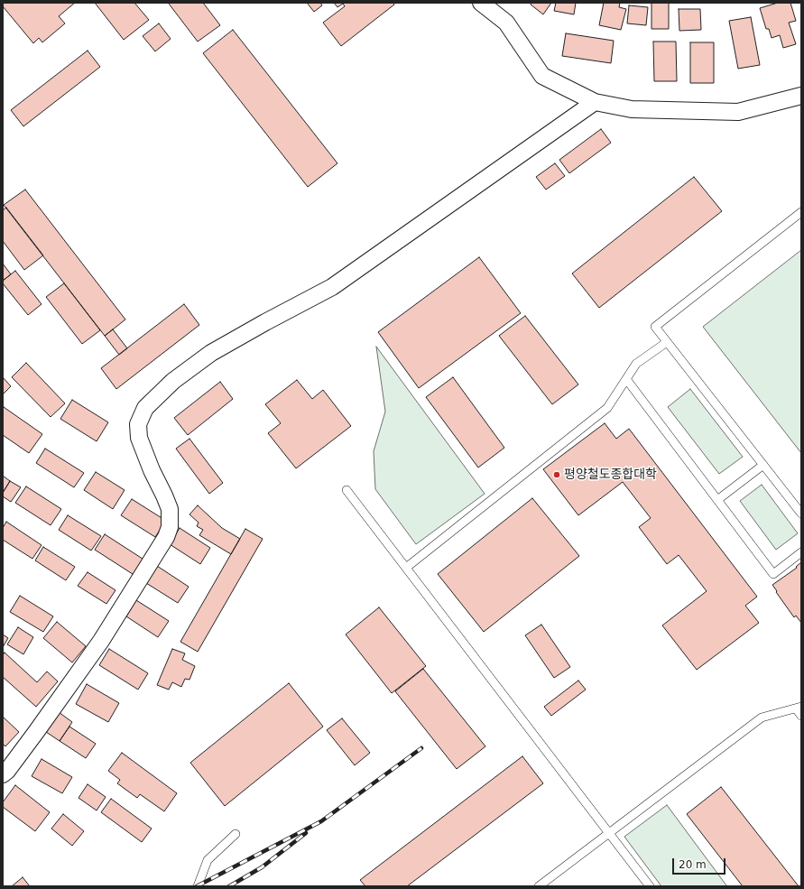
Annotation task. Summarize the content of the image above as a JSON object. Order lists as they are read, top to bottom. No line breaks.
{"places":["평양철도종합대학"],"scale_bar":"20 m"}
